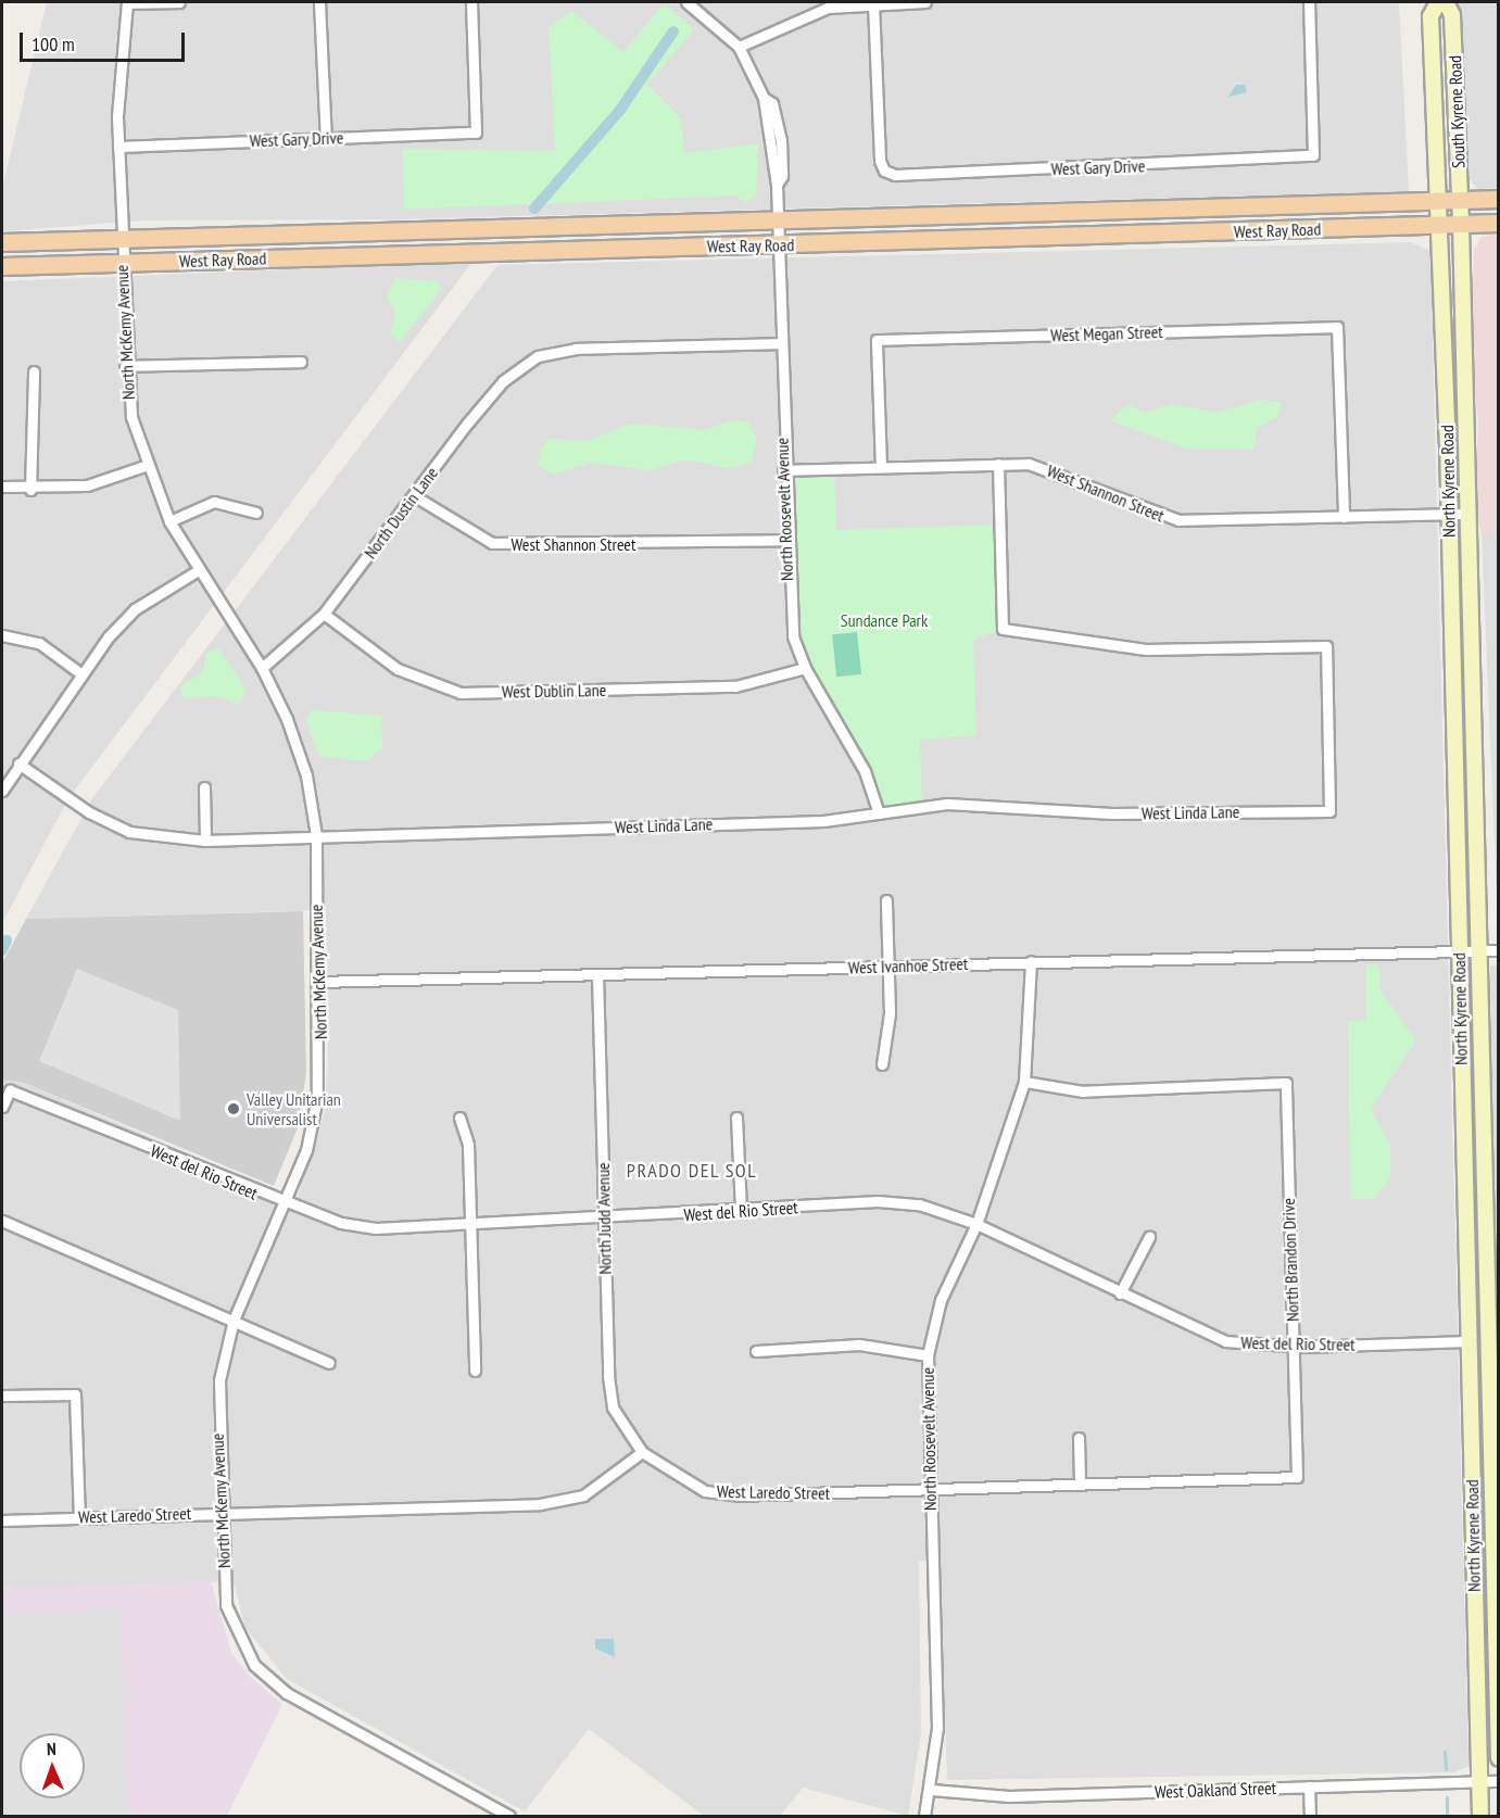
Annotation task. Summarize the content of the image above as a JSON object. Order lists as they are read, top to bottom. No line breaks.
{"streets":{"main road":["South Kyrene Road","West Ray Road","North Kyrene Road"],"street":["West Gary Drive","North McKemy Avenue","West Megan Street","West Shannon Street","North Roosevelt Avenue","North Dustin Lane","West Dublin Lane","West Linda Lane","West Ivanhoe Street","West del Rio Street","North Judd Avenue","North Brandon Drive","West Laredo Street","West Oakland Street"]},"crossings":[["South Kyrene Road","West Ray Road"],["South Kyrene Road","North Kyrene Road"],["West Gary Drive","North McKemy Avenue"],["West Ray Road","North McKemy Avenue"],["West Ray Road","North Kyrene Road"],["West Ray Road","North Roosevelt Avenue"],["North McKemy Avenue","North Dustin Lane"],["North McKemy Avenue","West Linda Lane"],["North McKemy Avenue","West Ivanhoe Street"],["North McKemy Avenue","West del Rio Street"],["North McKemy Avenue","West Laredo Street"],["West Megan Street","West Shannon Street"],["North Kyrene Road","West Shannon Street"],["North Kyrene Road","West Ivanhoe Street"],["North Kyrene Road","West del Rio Street"],["North Kyrene Road","West Oakland Street"],["West Shannon Street","North Roosevelt Avenue"],["West Shannon Street","North Dustin Lane"],["West Shannon Street","West Linda Lane"],["North Roosevelt Avenue","North Dustin Lane"],["North Roosevelt Avenue","West Dublin Lane"],["North Roosevelt Avenue","West Linda Lane"],["North Roosevelt Avenue","West Ivanhoe Street"],["North Roosevelt Avenue","West del Rio Street"],["North Roosevelt Avenue","North Brandon Drive"],["North Roosevelt Avenue","West Laredo Street"],["North Roosevelt Avenue","West Oakland Street"],["North Dustin Lane","West Dublin Lane"],["West Ivanhoe Street","North Judd Avenue"],["West del Rio Street","North Judd Avenue"],["West del Rio Street","North Brandon Drive"],["North Judd Avenue","West Laredo Street"],["North Brandon Drive","West Laredo Street"]],"districts":["PRADO DEL SOL"],"parks":["Sundance Park"],"places":["Valley Unitarian Universalist"],"scale_bar":"100 m","north":"top"}
